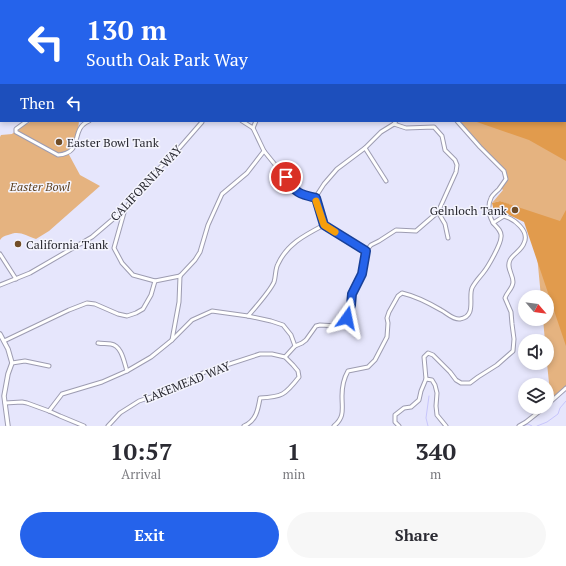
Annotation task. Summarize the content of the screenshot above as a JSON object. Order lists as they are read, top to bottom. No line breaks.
{"streets":{"street":["CALIFORNIA WAY","LAKEMEAD WAY"]},"parks":["Easter Bowl"],"places":["Easter Bowl Tank","Gelnloch Tank","California Tank"],"north":"bottom right","page":{"turn":["130 m","South Oak Park Way"],"then":"Then","eta":["10:57","Arrival","1","min","340","m"],"buttons":["Exit","Share"]}}
